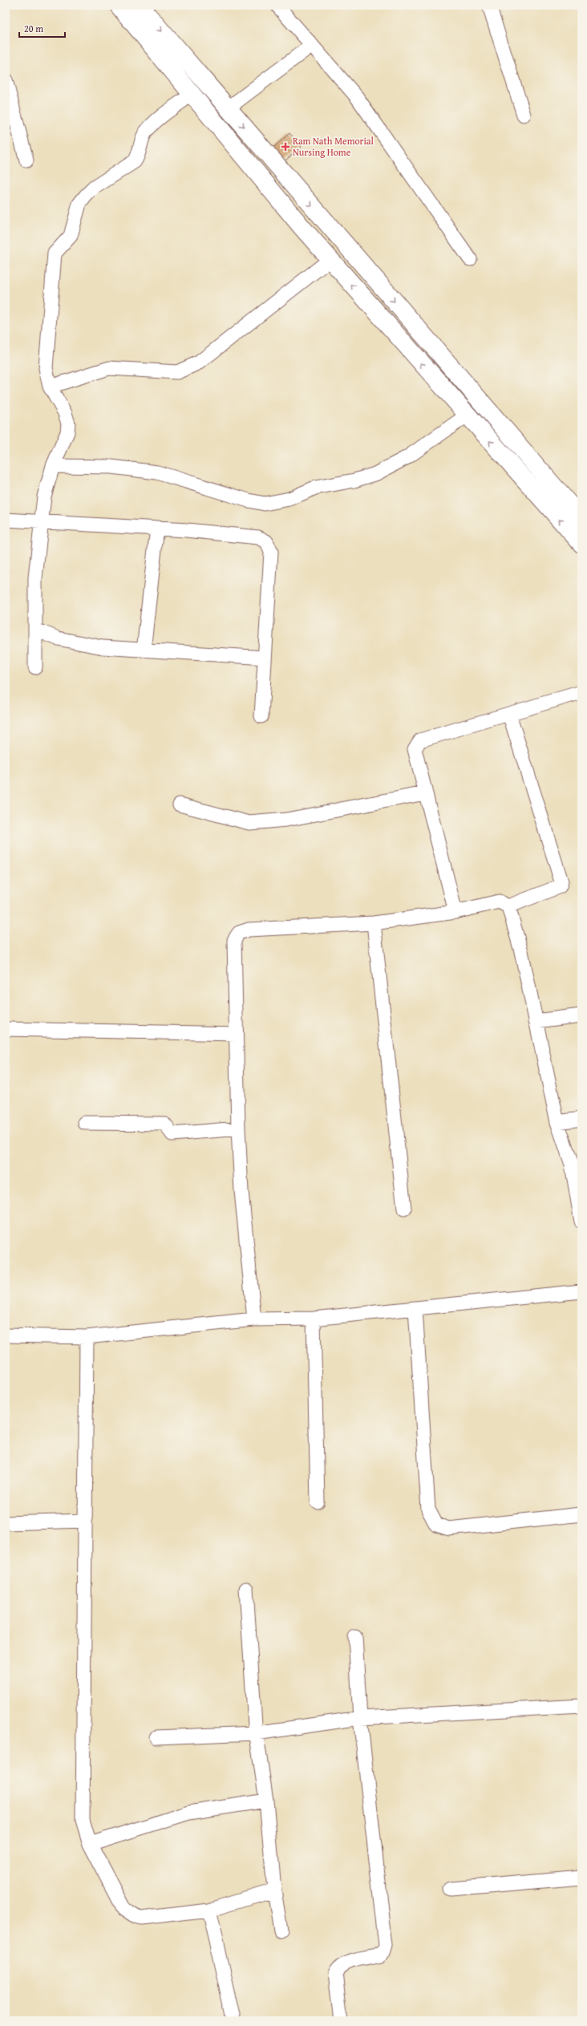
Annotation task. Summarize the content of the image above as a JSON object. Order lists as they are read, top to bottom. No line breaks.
{"places":{"health":["Ram Nath Memorial Nursing Home"]},"scale_bar":"20 m"}
